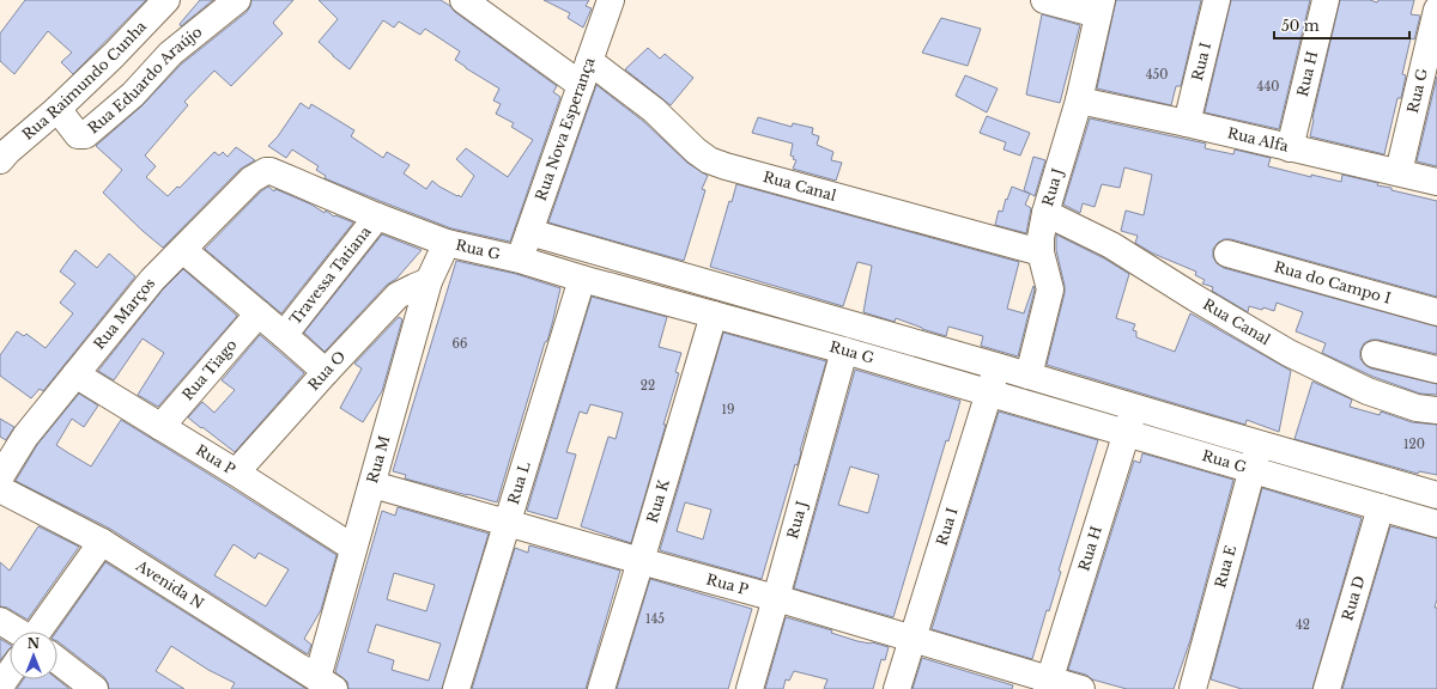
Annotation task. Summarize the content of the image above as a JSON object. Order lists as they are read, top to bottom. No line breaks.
{"streets":{"street":["Rua I","Rua H","Rua Raimundo Cunha","Rua Eduardo Araújo","Rua G","Rua Nova Esperança","Rua Alfa","Rua Canal","Rua J","Travessa Tatiana","Rua do Campo I","Rua Marços","Rua Tiago","Rua O","Rua M","Rua P","Rua L","Rua K","Rua E","Avenida N","Rua D"]},"crossings":[["Rua I","Rua G"],["Rua I","Rua Alfa"],["Rua I","Rua P"],["Rua H","Rua G"],["Rua H","Rua Alfa"],["Rua H","Rua P"],["Rua Raimundo Cunha","Rua Eduardo Araújo"],["Rua G","Rua Nova Esperança"],["Rua G","Rua Alfa"],["Rua G","Rua J"],["Rua G","Travessa Tatiana"],["Rua G","Rua Marços"],["Rua G","Rua M"],["Rua G","Rua L"],["Rua G","Rua K"],["Rua G","Rua E"],["Rua G","Rua D"],["Rua Nova Esperança","Rua Canal"],["Rua Alfa","Rua J"],["Rua Canal","Rua J"],["Rua J","Rua P"],["Rua Marços","Rua P"],["Rua Tiago","Rua P"],["Rua O","Rua M"],["Rua O","Rua P"],["Rua M","Rua P"],["Rua M","Avenida N"],["Rua P","Rua L"],["Rua P","Rua K"]],"house_numbers":["450","440","66","22","19","120","145","42"],"scale_bar":"50 m","north":"top"}
